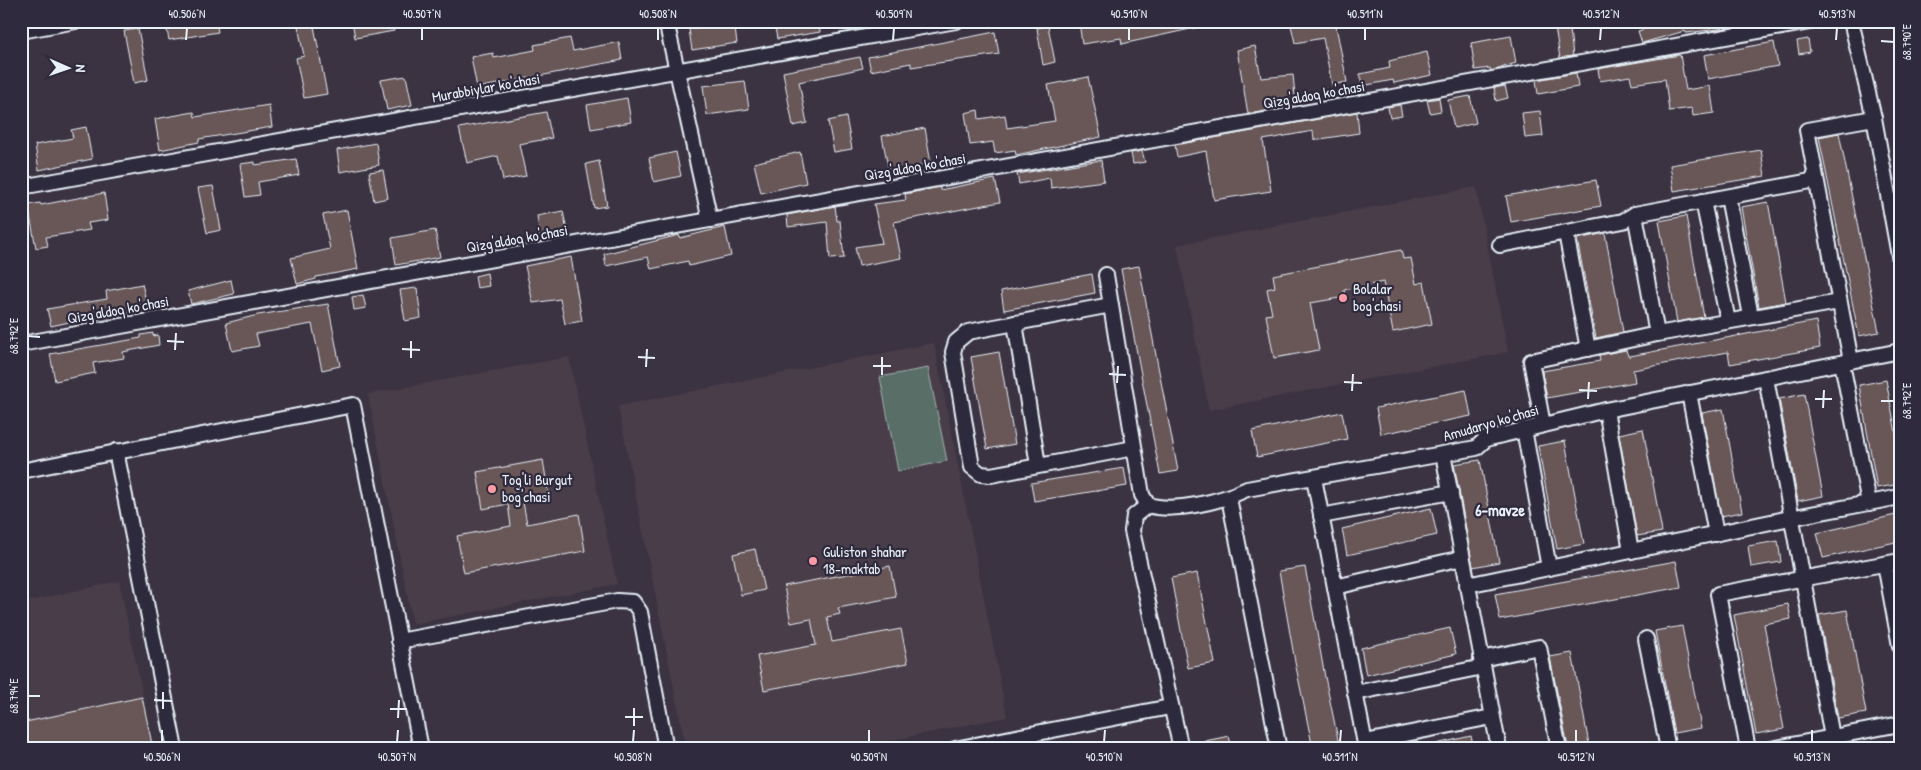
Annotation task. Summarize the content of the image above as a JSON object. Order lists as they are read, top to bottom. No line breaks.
{"streets":{"street":["Murabbiylar ko'chasi","Qizg'aldoq ko'chasi","Amudaryo ko'chasi"]},"districts":["6-mavze"],"places":["Bolalar bog'chasi","Tog'li Burgut bog'chasi","Guliston shahar 18-maktab"],"north":"right","coordinates":["40.506°N","40.507°N","40.508°N","40.509°N","40.510°N","40.511°N","40.512°N","40.513°N","68.790°E","68.792°E","68.794°E"]}
